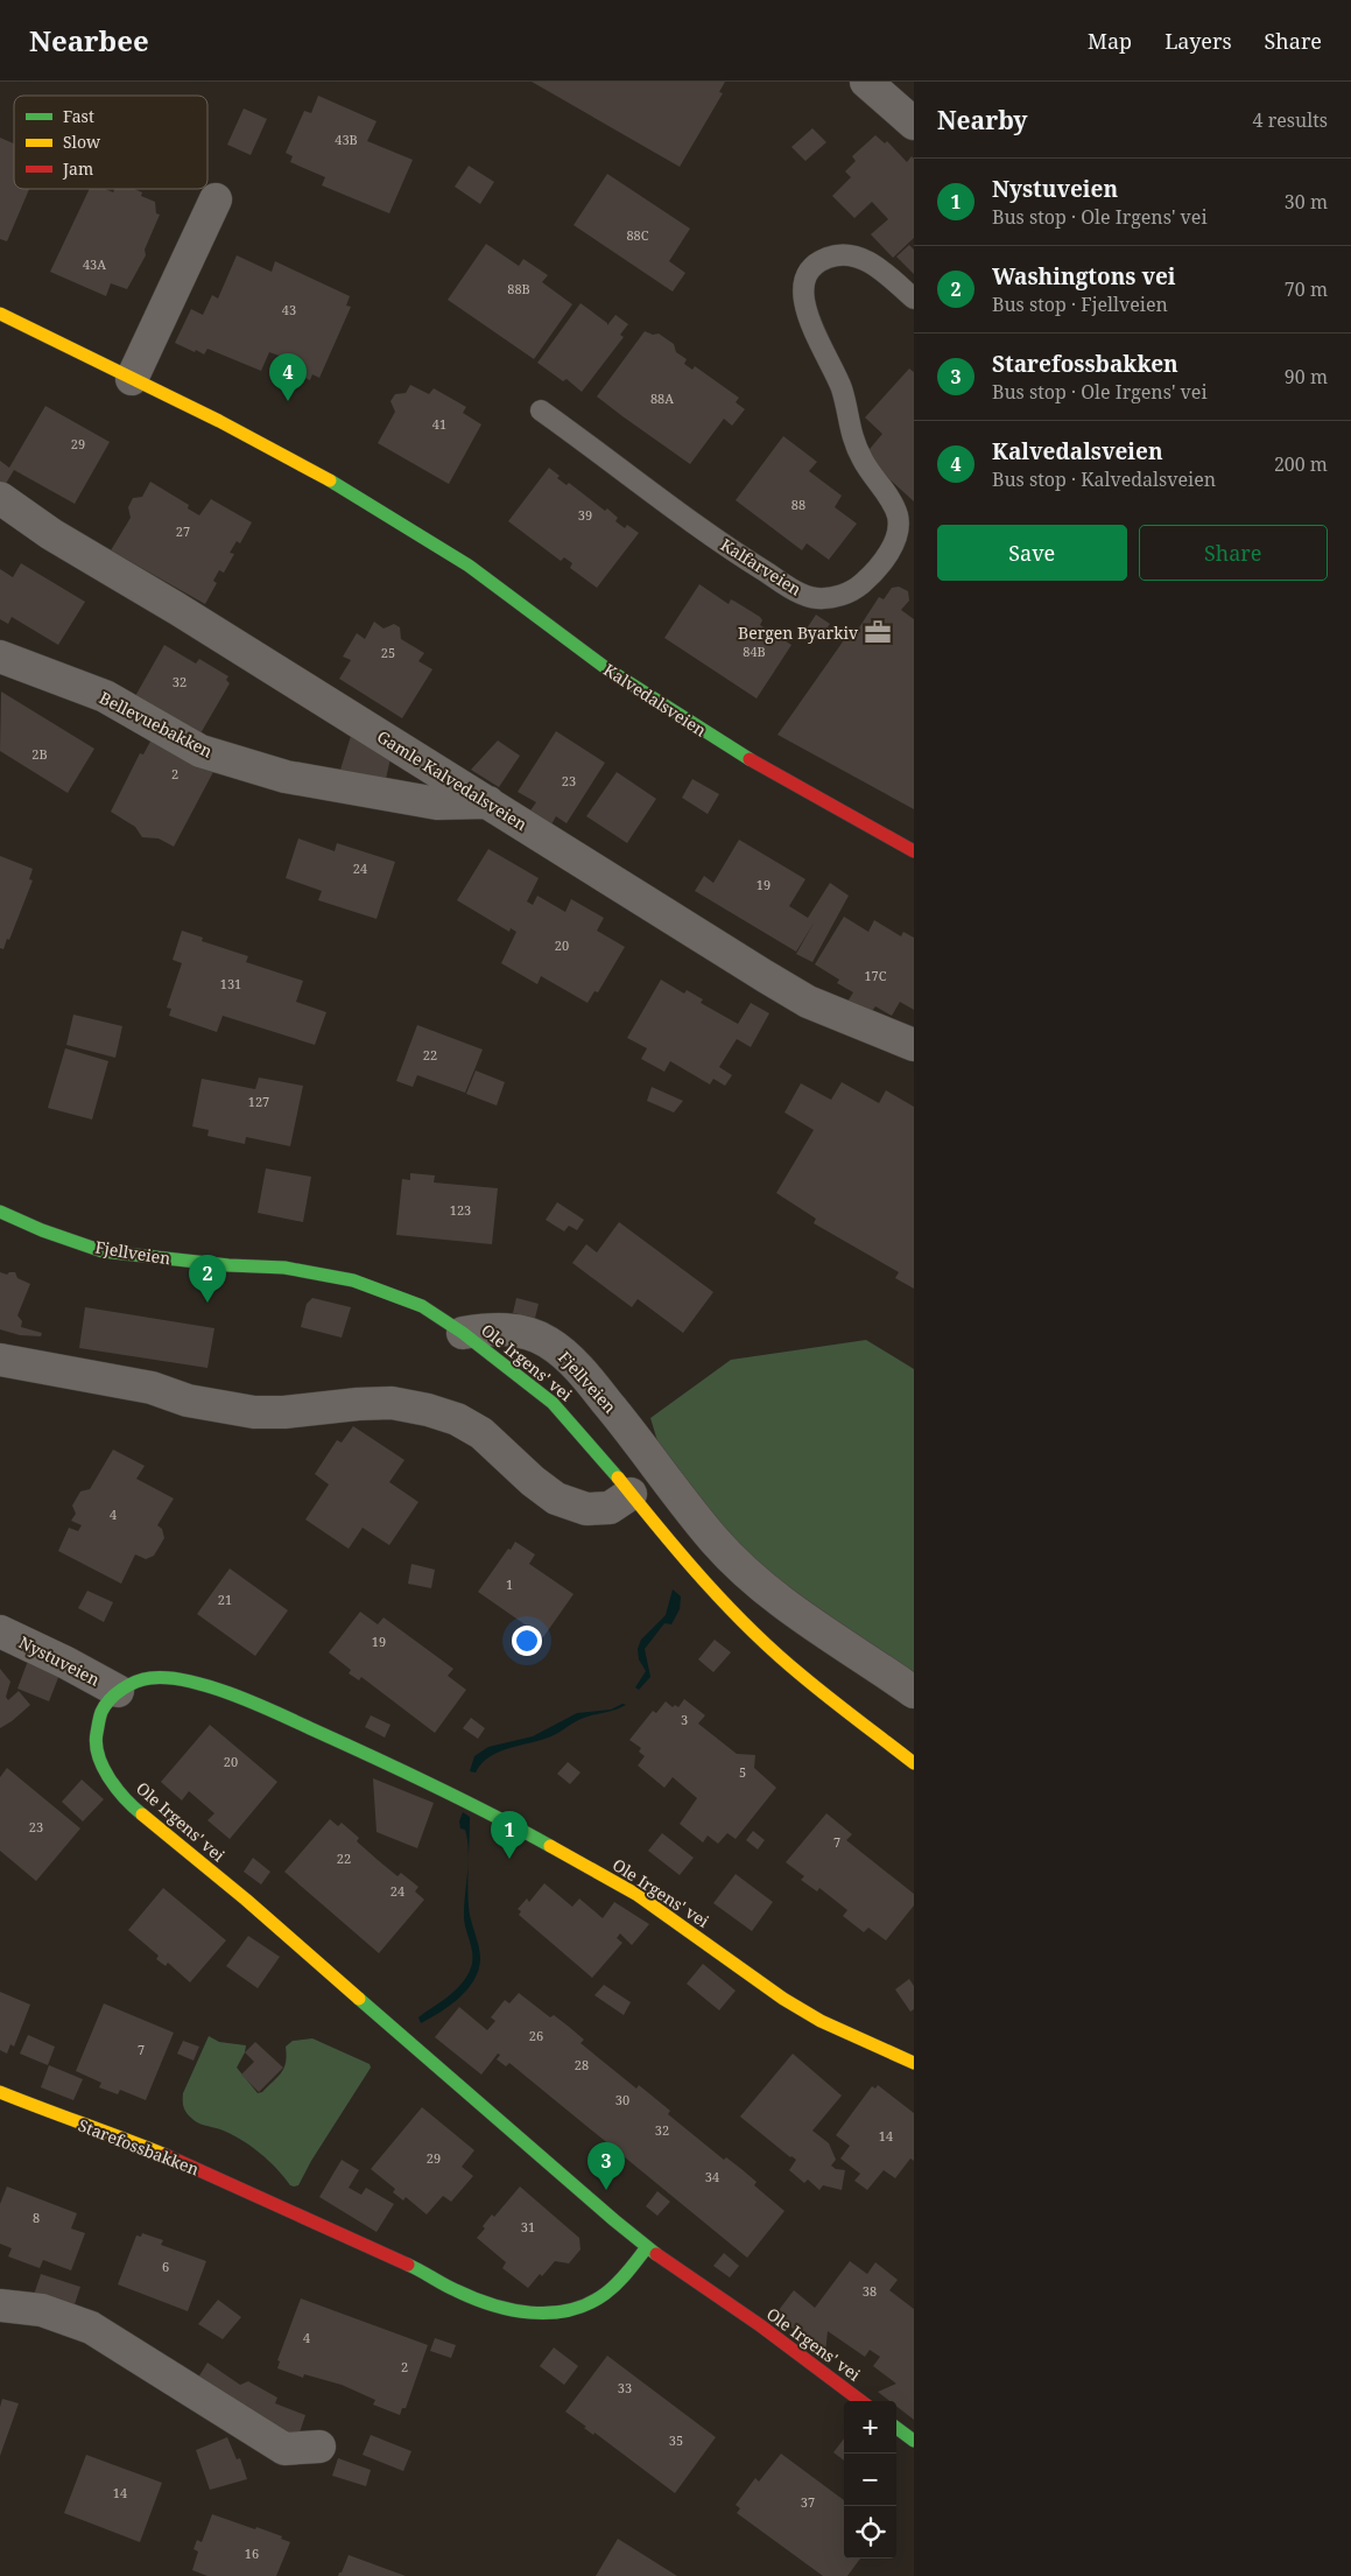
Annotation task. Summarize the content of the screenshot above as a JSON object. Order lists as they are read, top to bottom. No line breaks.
{"streets":{"street":["Kalvedalsveien","Bellevuebakken","Gamle Kalvedalsveien","Fjellveien","Ole Irgens' vei","Nystuveien","Starefossbakken"],"lane":["Kalfarveien"]},"crossings":[["Bellevuebakken","Gamle Kalvedalsveien"],["Fjellveien","Ole Irgens' vei"],["Ole Irgens' vei","Nystuveien"],["Ole Irgens' vei","Starefossbakken"]],"places":{"office":["Bergen Byarkiv"]},"house_numbers":["43B","88C","43A","88B","43","88A","41","29","88","39","27","84B","25","32","2B","2","23","24","19","20","17C","131","22","127","123","4","1","21","19","3","20","5","23","7","22","24","26","7","28","30","32","14","29","34","8","31","6","38","4","2","33","35","14","37","16"],"legend":["Fast","Slow","Jam"],"page":{"header":"Nearbee","nav":["Map","Layers","Share"],"heading":["Nearby","4 results"],"list":[{"mark":"1","name":"Nystuveien","note":"Bus stop · Ole Irgens' vei","value":"30 m"},{"mark":"2","name":"Washingtons vei","note":"Bus stop · Fjellveien","value":"70 m"},{"mark":"3","name":"Starefossbakken","note":"Bus stop · Ole Irgens' vei","value":"90 m"},{"mark":"4","name":"Kalvedalsveien","note":"Bus stop · Kalvedalsveien","value":"200 m"}],"pins":["4","2","1","3"],"buttons":["Save","Share"],"map_buttons":["+","−"]}}
